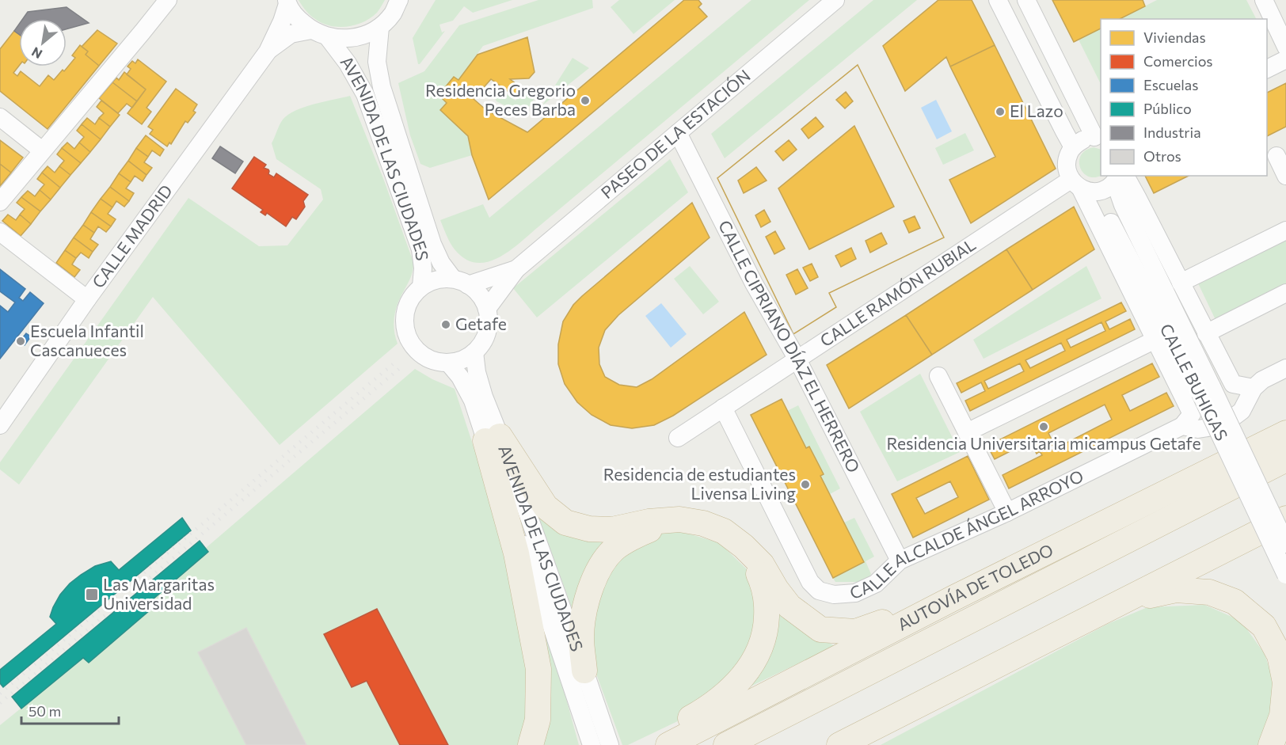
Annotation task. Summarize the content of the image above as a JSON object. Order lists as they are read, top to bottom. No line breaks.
{"streets":{"highway":["AUTOVÍA DE TOLEDO"],"street":["PASEO DE LA ESTACIÓN","AVENIDA DE LAS CIUDADES","CALLE MADRID","CALLE RAMÓN RUBIAL","CALLE CIPRIANO DÍAZ EL HERRERO","CALLE BUHIGAS","CALLE ALCALDE ÁNGEL ARROYO"]},"crossings":[["PASEO DE LA ESTACIÓN","AVENIDA DE LAS CIUDADES"],["PASEO DE LA ESTACIÓN","CALLE CIPRIANO DÍAZ EL HERRERO"],["CALLE RAMÓN RUBIAL","CALLE CIPRIANO DÍAZ EL HERRERO"],["CALLE RAMÓN RUBIAL","CALLE BUHIGAS"],["CALLE RAMÓN RUBIAL","CALLE ALCALDE ÁNGEL ARROYO"],["CALLE CIPRIANO DÍAZ EL HERRERO","CALLE ALCALDE ÁNGEL ARROYO"]],"places":{"other":["Residencia Gregorio Peces Barba","El Lazo","Getafe","Escuela Infantil Cascanueces","Residencia Universitaria micampus Getafe","Residencia de estudiantes Livensa Living"],"transit":["Las Margaritas Universidad"]},"legend":["Viviendas","Comercios","Escuelas","Público","Industria","Otros"],"scale_bar":"50 m","north":"bottom left"}
